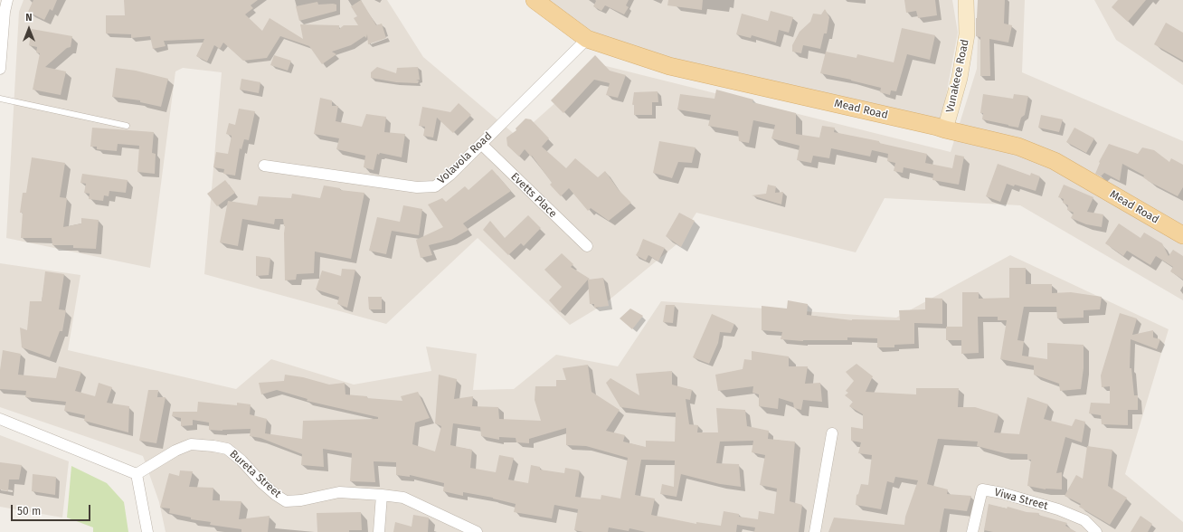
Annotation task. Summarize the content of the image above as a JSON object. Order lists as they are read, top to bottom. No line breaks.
{"streets":{"main road":["Vunakece Road","Mead Road"],"street":["Volavola Road","Evetts Place","Bureta Street","Viwa Street"]},"crossings":[["Vunakece Road","Mead Road"],["Mead Road","Volavola Road"],["Volavola Road","Evetts Place"]],"scale_bar":"50 m","north":"top"}
